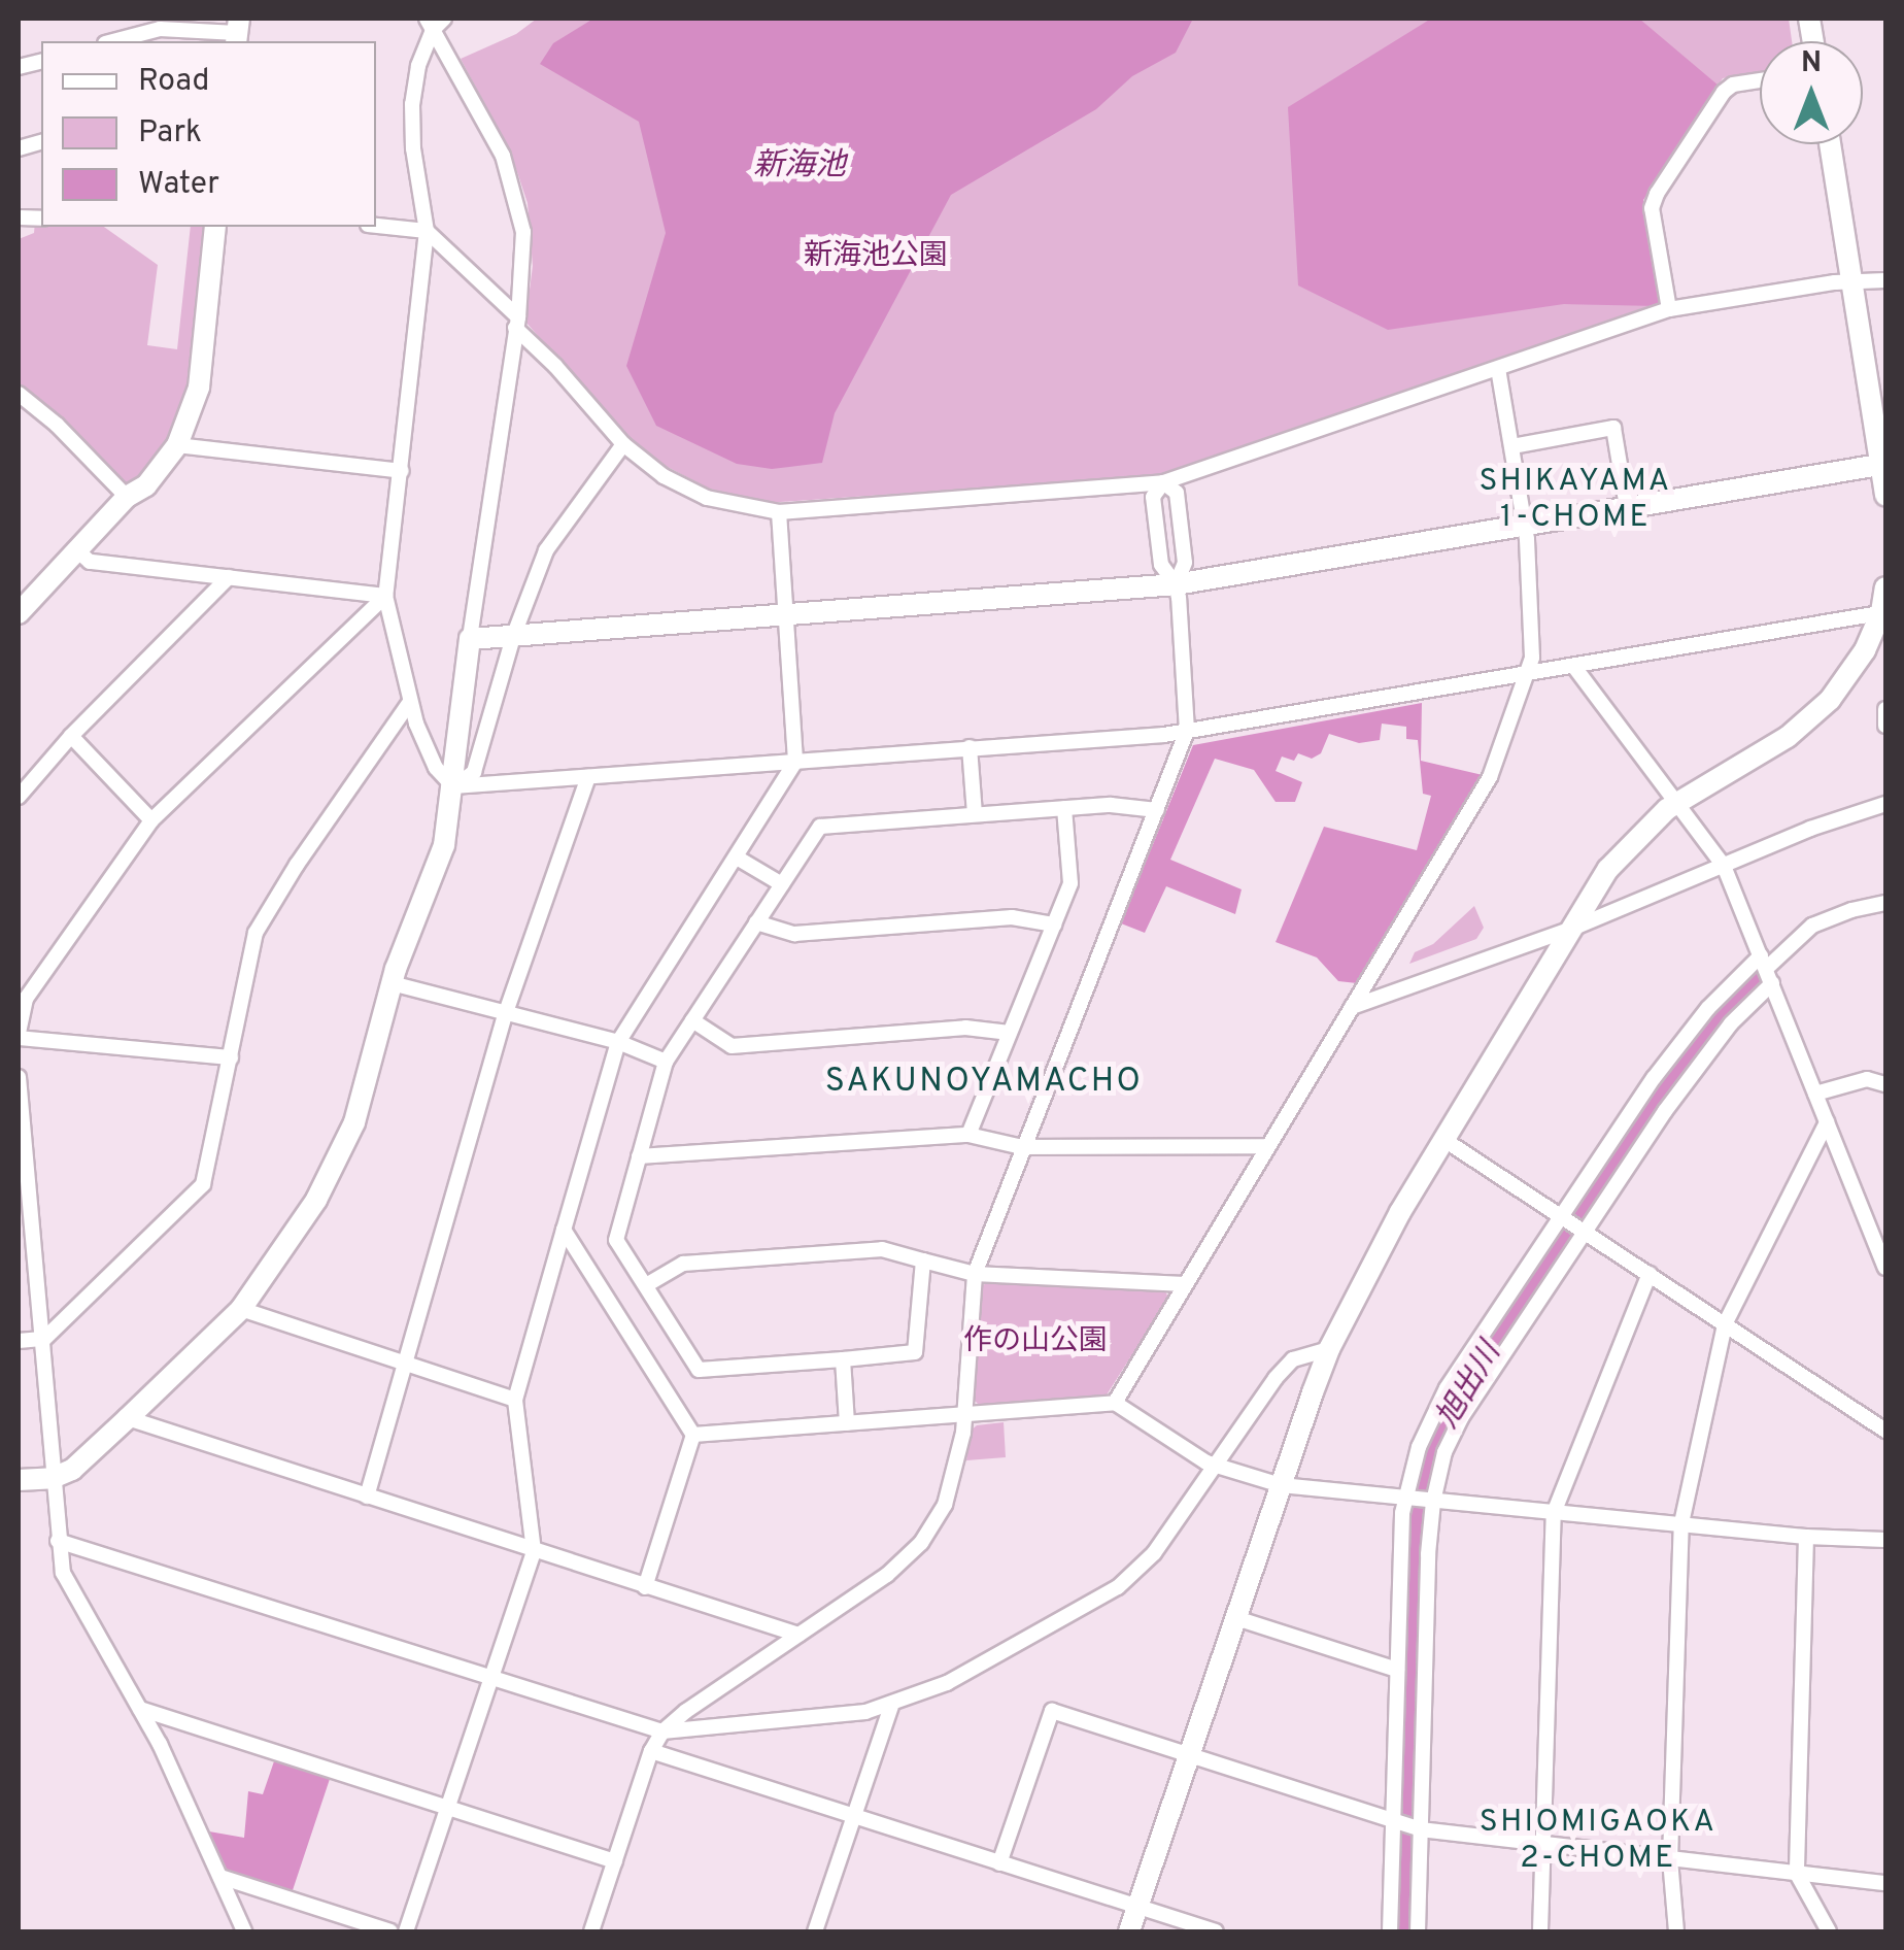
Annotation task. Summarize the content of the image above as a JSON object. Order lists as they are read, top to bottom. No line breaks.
{"districts":["SHIKAYAMA 1-CHOME","SAKUNOYAMACHO","SHIOMIGAOKA 2-CHOME"],"water":["新海池","旭出川"],"parks":["新海池公園","作の山公園"],"legend":["Road","Park","Water"],"north":"top"}
